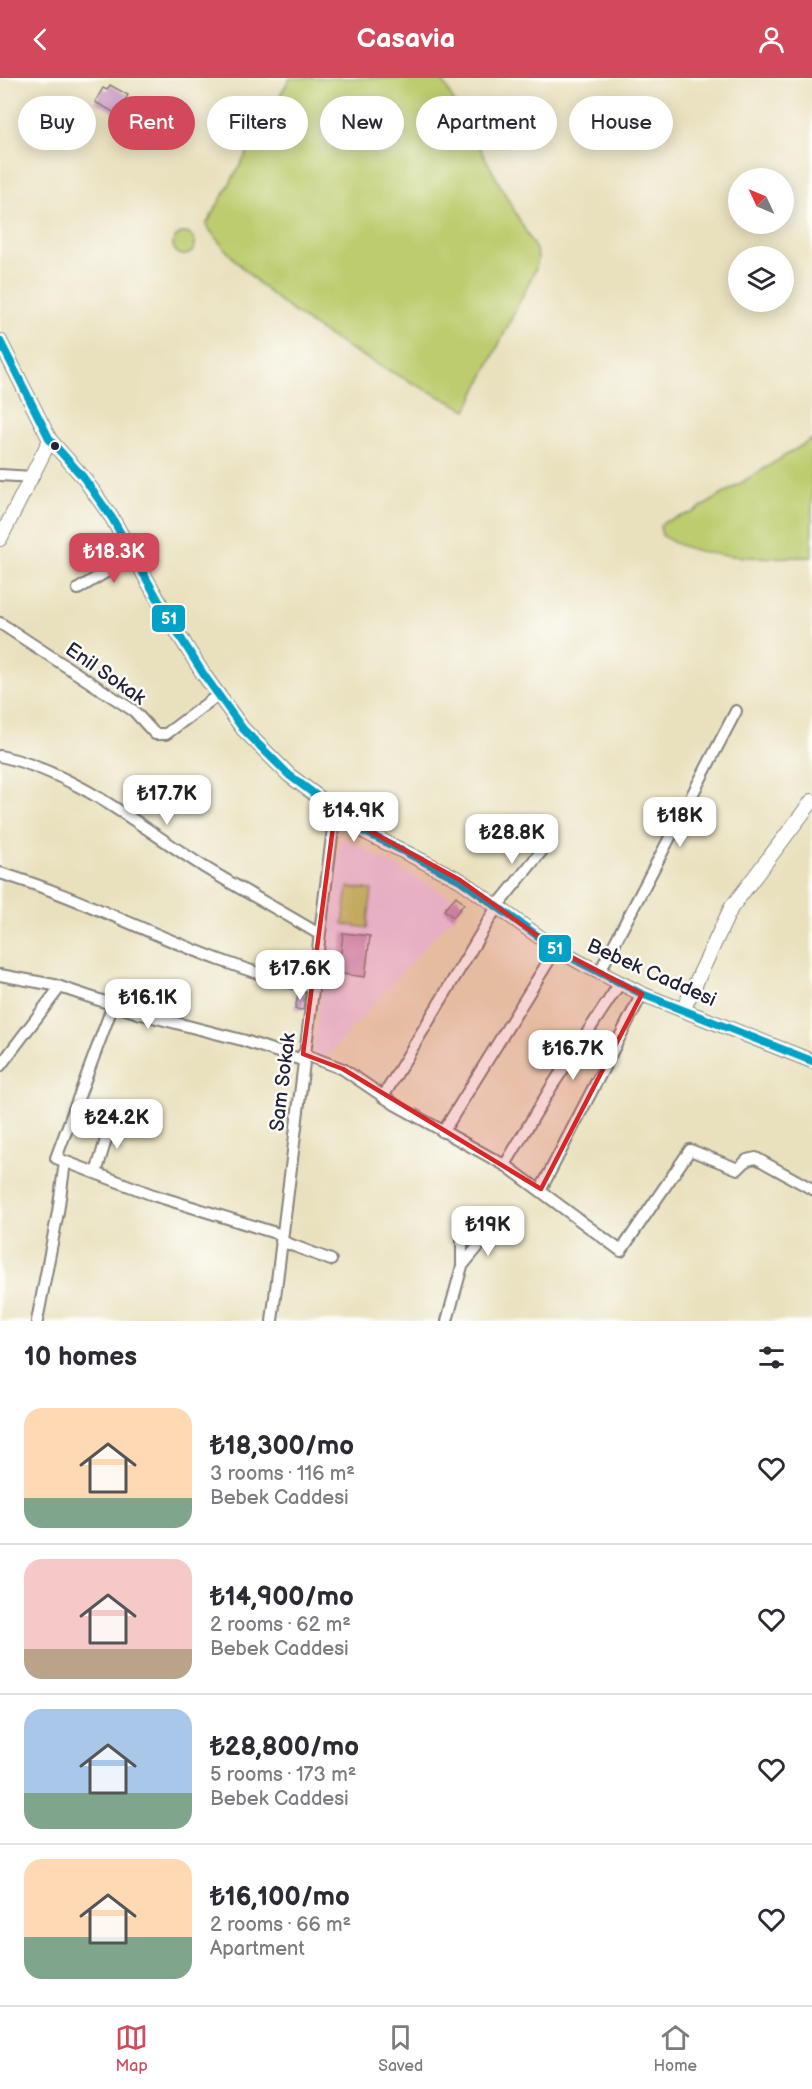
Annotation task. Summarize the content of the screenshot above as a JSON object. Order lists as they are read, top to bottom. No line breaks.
{"streets":{"street":["Enil Sokak","Bebek Caddesi","Sam Sokak"]},"crossings":[["Enil Sokak","Bebek Caddesi"],["Bebek Caddesi","Sam Sokak"]],"lines":["transit line 51"],"north":"top left","page":{"header":"Casavia","chip":["Buy","Rent","Filters","New","Apartment","House"],"price":["₺18.3K","₺17.7K","₺14.9K","₺18K","₺28.8K","₺17.6K","₺16.1K","₺16.7K","₺24.2K","₺19K"],"heading":"10 homes","list":[{"name":"₺18,300/mo","note":"3 rooms · 116 m² · Bebek Caddesi"},{"name":"₺14,900/mo","note":"2 rooms · 62 m² · Bebek Caddesi"},{"name":"₺28,800/mo","note":"5 rooms · 173 m² · Bebek Caddesi"},{"name":"₺16,100/mo","note":"2 rooms · 66 m² · Apartment"}],"tabs":["Map","Saved","Home"]}}
